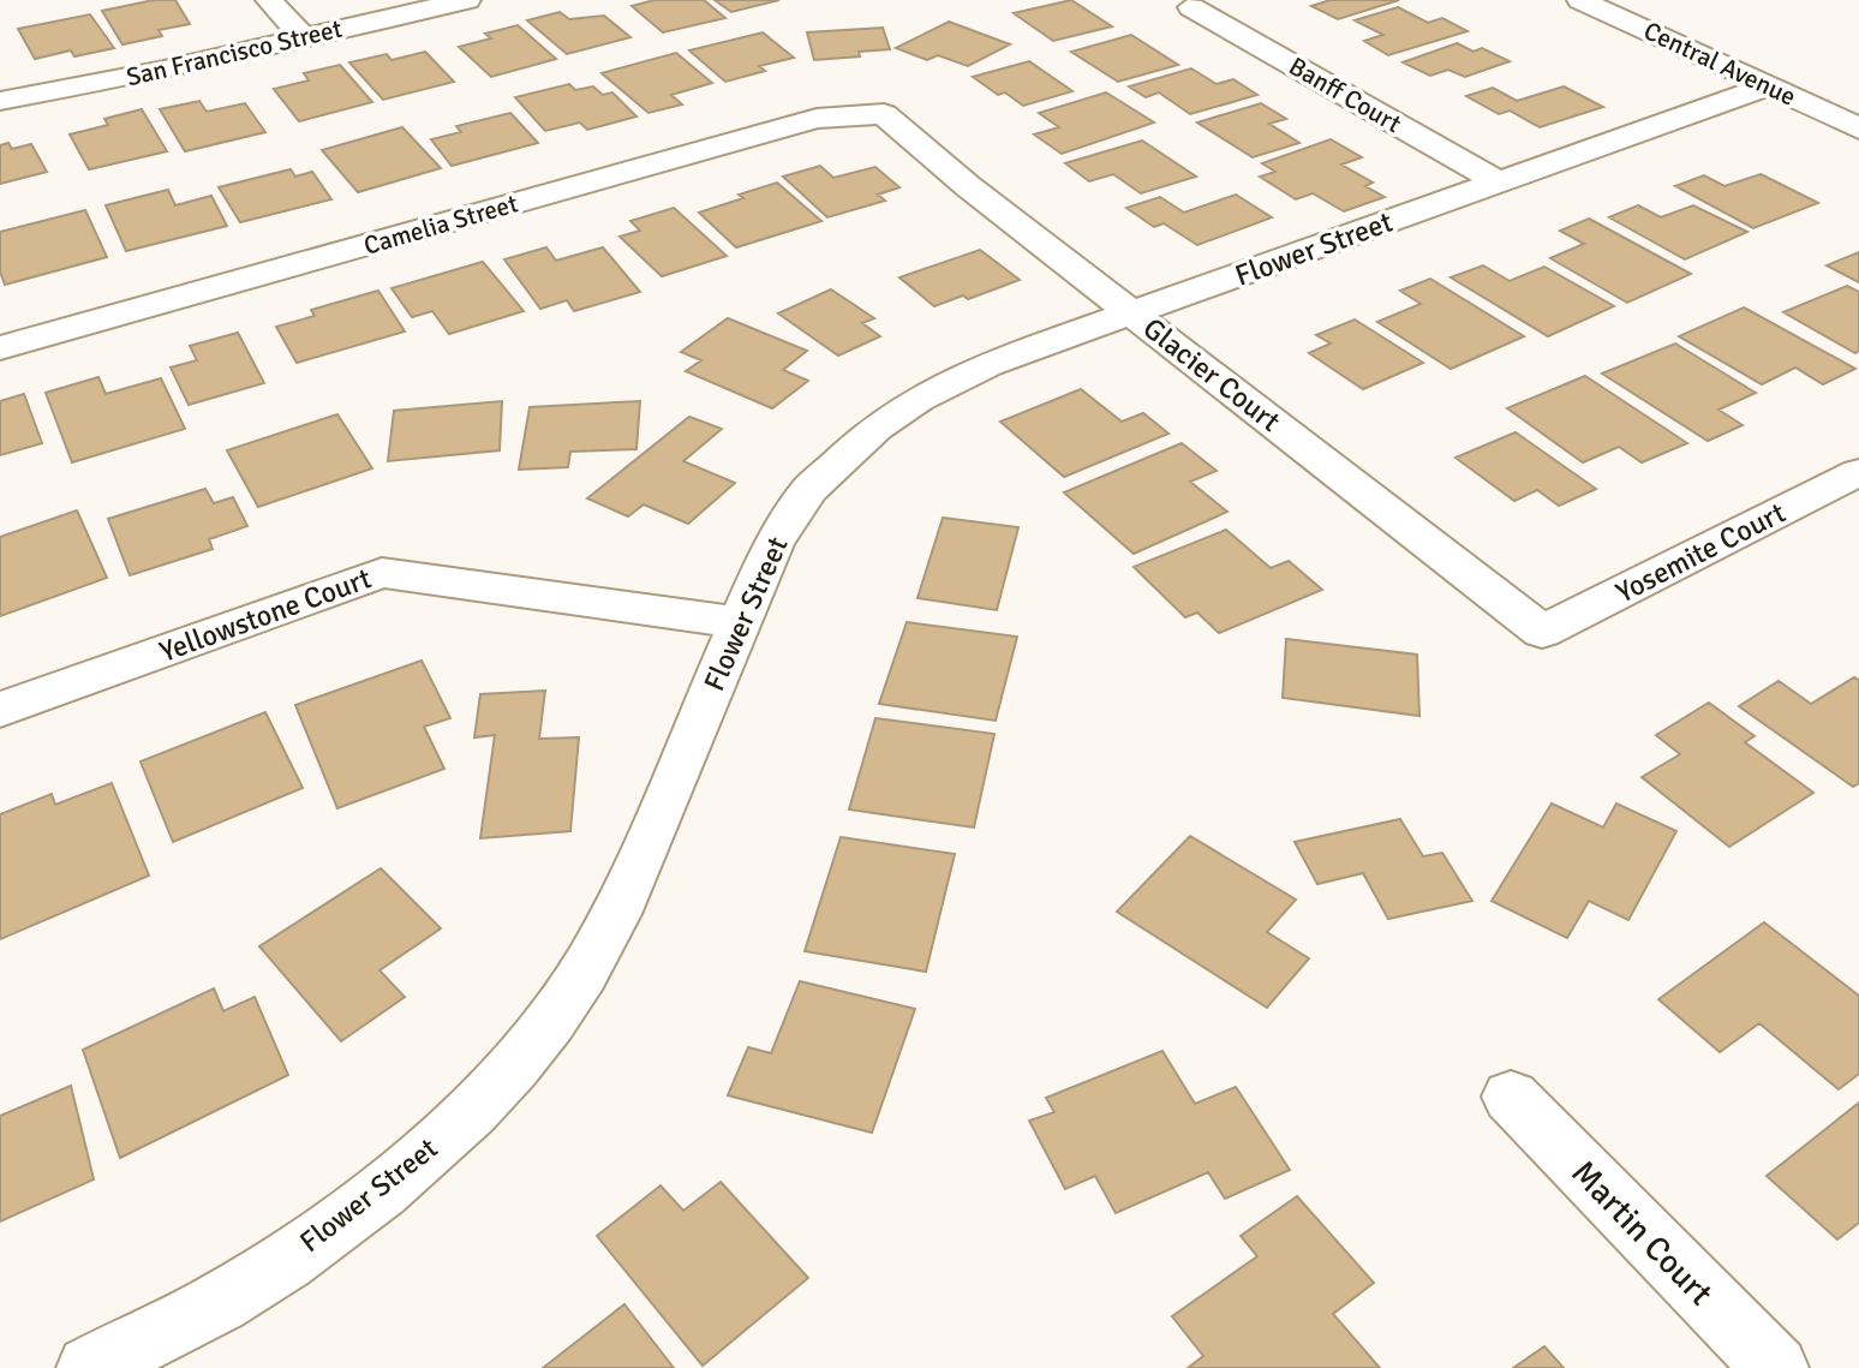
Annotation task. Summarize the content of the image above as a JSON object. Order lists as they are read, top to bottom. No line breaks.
{"streets":{"street":["San Francisco Street","Central Avenue","Banff Court","Camelia Street","Flower Street","Glacier Court","Yosemite Court","Yellowstone Court","Martin Court"]},"crossings":[["Central Avenue","Flower Street"],["Banff Court","Flower Street"],["Camelia Street","Glacier Court"],["Flower Street","Glacier Court"],["Flower Street","Yellowstone Court"],["Glacier Court","Yosemite Court"]]}
